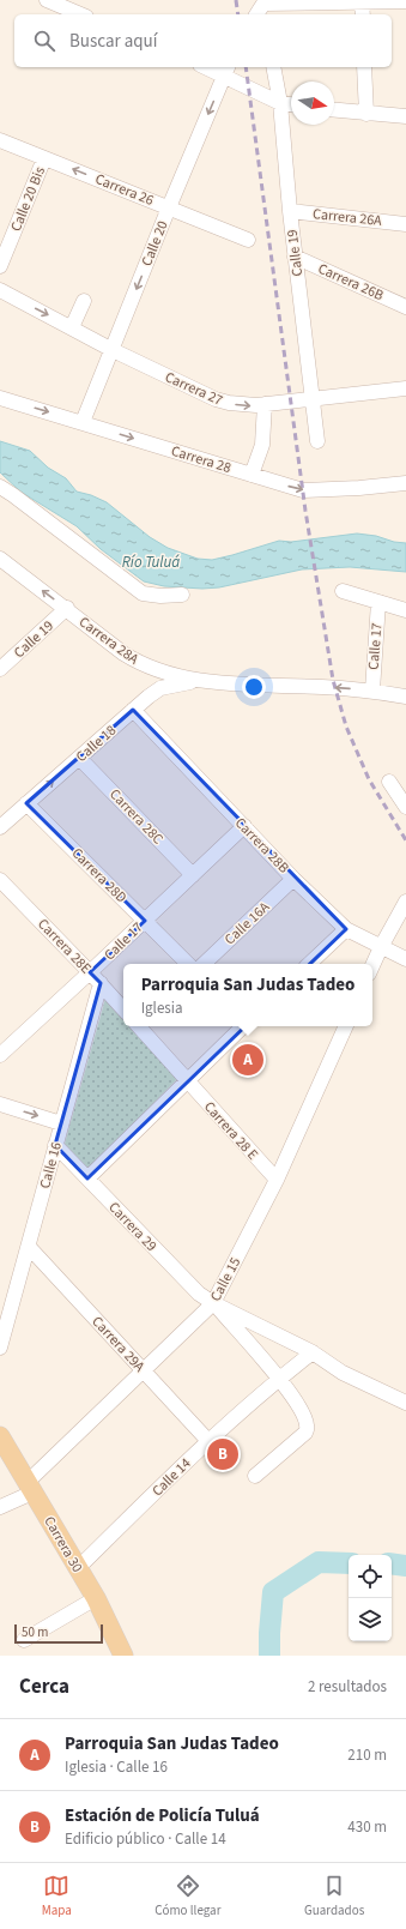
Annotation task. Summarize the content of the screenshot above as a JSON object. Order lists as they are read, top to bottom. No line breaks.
{"streets":{"main road":["Carrera 30"],"street":["Carrera 26","Calle 20 Bis","Carrera 26A","Calle 20","Calle 19","Carrera 26B","Carrera 27","Carrera 28","Carrera 28A","Calle 17","Calle 18","Carrera 28C","Carrera 28B","Carrera 28D","Calle 16A","Carrera 28E","Carrera 28 E","Calle 16","Carrera 29","Calle 15","Carrera 29A","Calle 14"]},"crossings":[["Carrera 26","Calle 20 Bis"],["Carrera 26","Calle 20"],["Carrera 26A","Calle 19"],["Calle 20","Carrera 27"],["Calle 20","Carrera 28"],["Calle 19","Carrera 26B"],["Calle 19","Carrera 27"],["Calle 19","Carrera 28A"],["Carrera 28A","Calle 17"],["Carrera 28A","Calle 18"],["Calle 17","Carrera 28C"],["Calle 17","Carrera 28B"],["Calle 17","Carrera 28D"],["Calle 17","Carrera 28E"],["Calle 17","Calle 16"],["Calle 18","Carrera 28C"],["Calle 18","Carrera 28B"],["Calle 18","Carrera 28D"],["Carrera 28B","Calle 16A"],["Carrera 28E","Calle 16"],["Carrera 28 E","Calle 15"],["Calle 16","Carrera 29"],["Calle 16","Carrera 29A"],["Carrera 29","Calle 15"],["Carrera 29","Calle 14"],["Calle 15","Carrera 29A"],["Calle 15","Carrera 30"],["Carrera 29A","Calle 14"],["Calle 14","Carrera 30"]],"one_way":["Carrera 26","Calle 20","Carrera 27"],"water":["Río Tuluá"],"scale_bar":"50 m","north":"right","page":{"search":"Buscar aquí","popup":["Parroquia San Judas Tadeo","Iglesia"],"pins":["A","B"],"scale":"50 m","heading":["Cerca","2 resultados"],"list":[{"mark":"A","name":"Parroquia San Judas Tadeo","note":"Iglesia · Calle 16","value":"210 m"},{"mark":"B","name":"Estación de Policía Tuluá","note":"Edificio público · Calle 14","value":"430 m"}],"nav":["Mapa","Cómo llegar","Guardados"]}}
